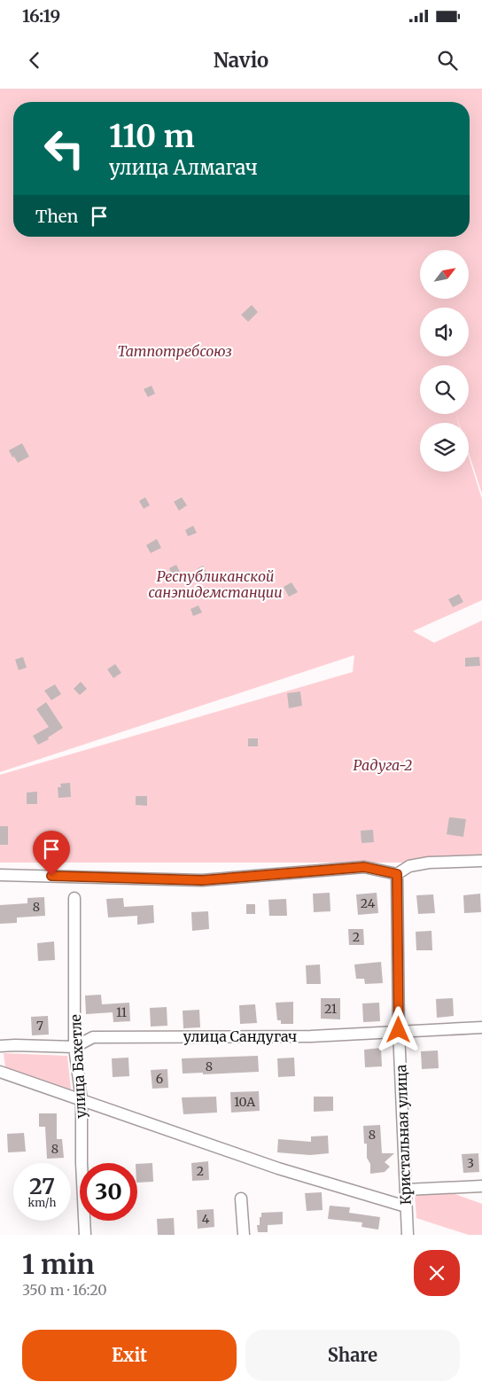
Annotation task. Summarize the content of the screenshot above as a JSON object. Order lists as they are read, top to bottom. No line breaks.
{"streets":{"street":["улица Сандугач","улица Бахетле","Кристальная улица"]},"crossings":[["улица Сандугач","улица Бахетле"],["улица Сандугач","Кристальная улица"]],"parks":["Татпотребсоюз","Республиканской санэпидемстанции","Радуга-2"],"house_numbers":["24","8","2","21","11","7","8","6","10А","8","8","3","2","4"],"north":"top right","page":{"status":"16:19","header":"Navio","turn":["110 m","улица Алмагач"],"then":"Then","speed":"27 km/h","limit":"30","heading":["1 min","350 m · 16:20"],"buttons":["Exit","Share"]}}
